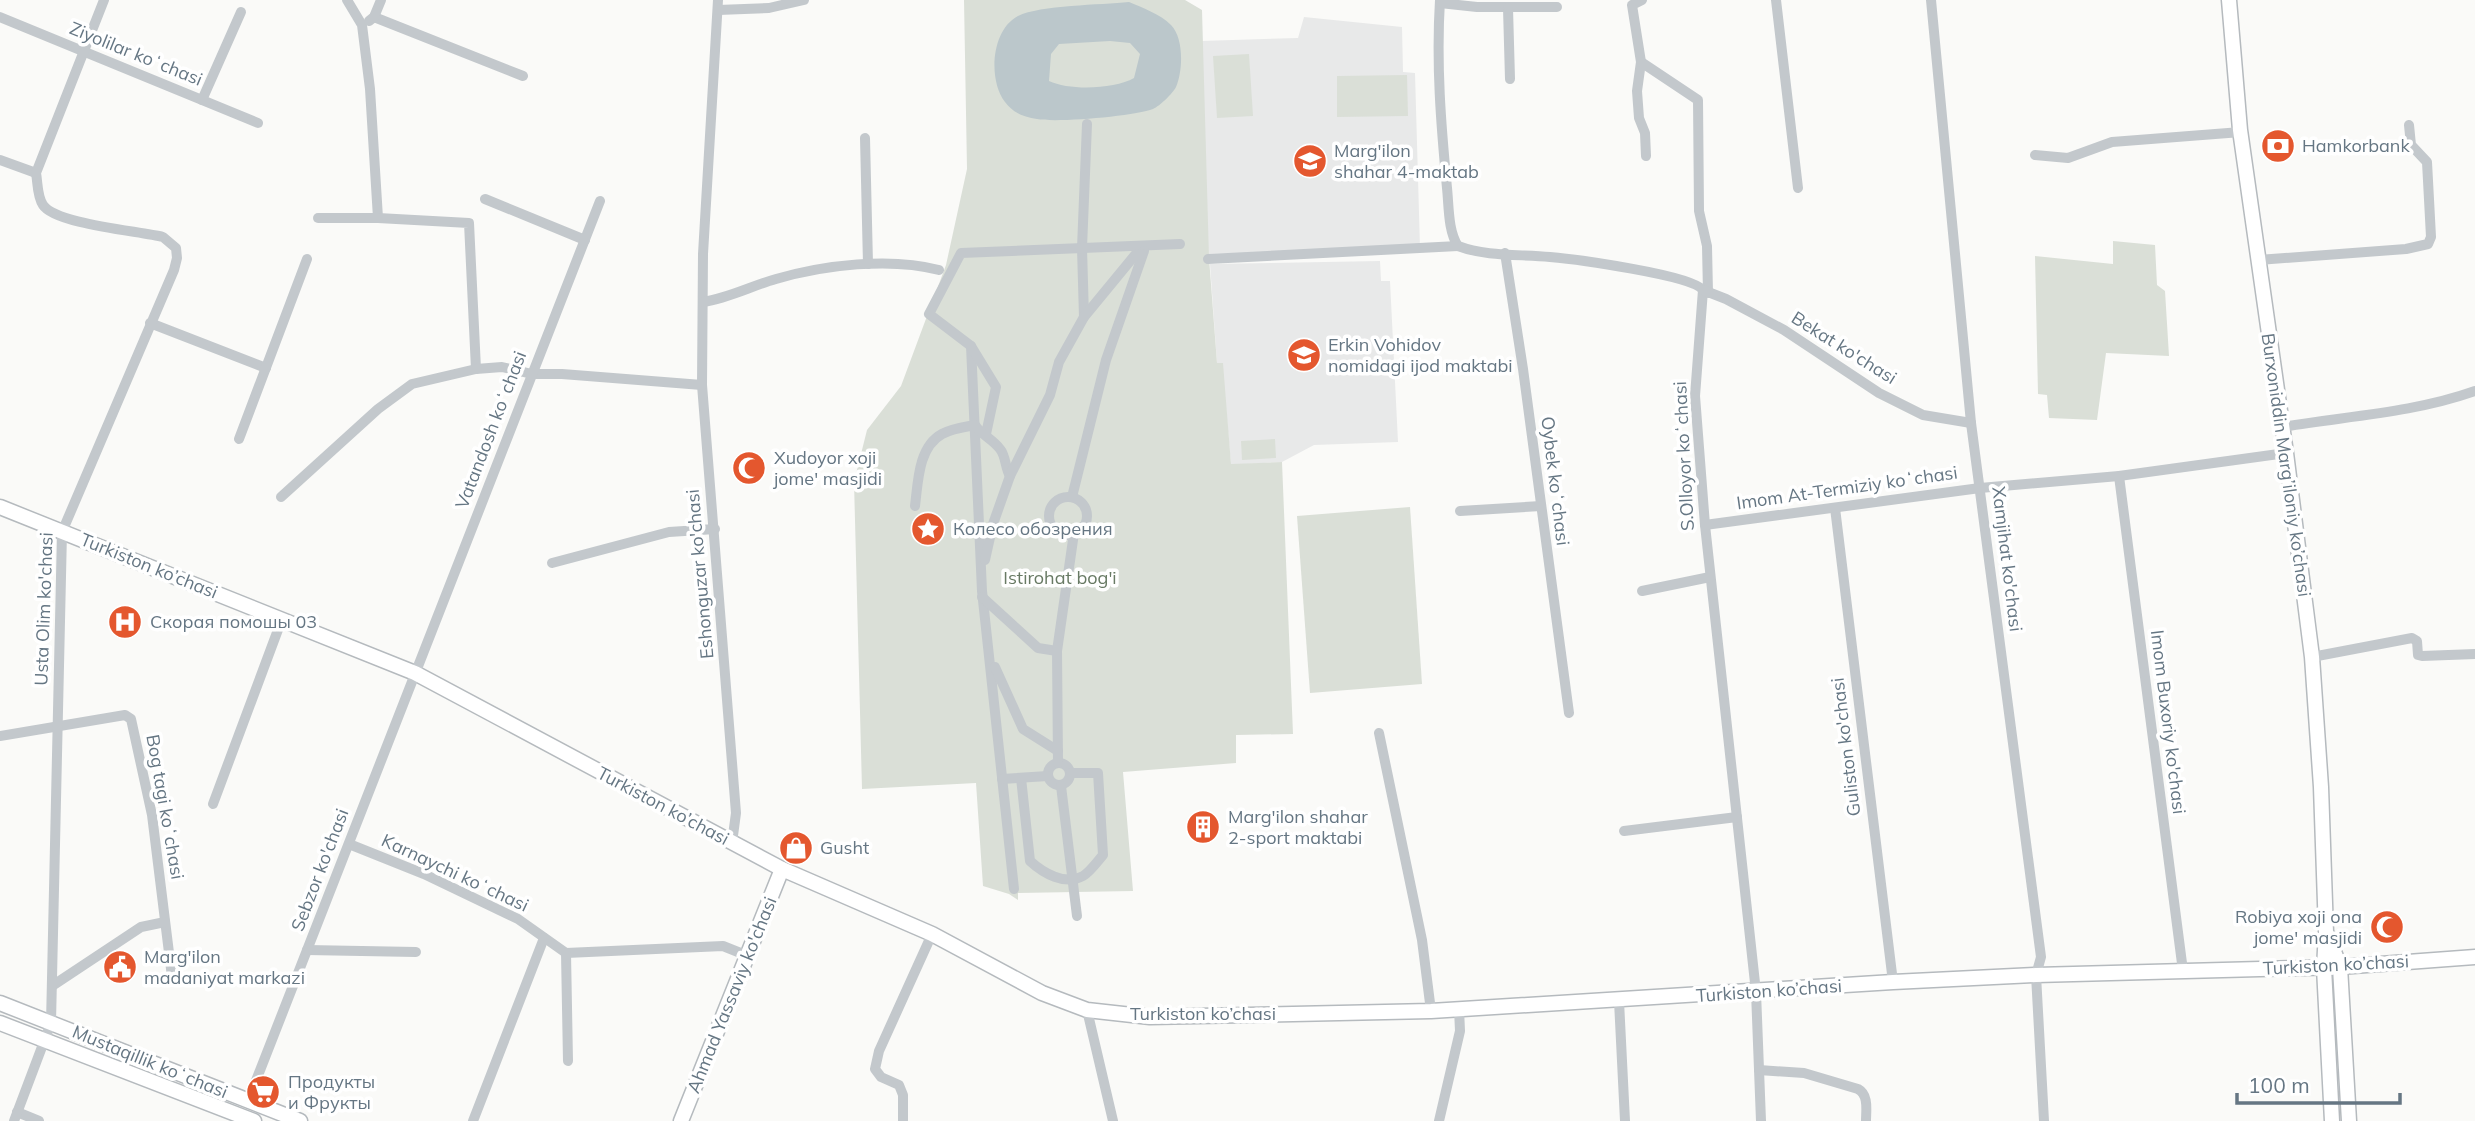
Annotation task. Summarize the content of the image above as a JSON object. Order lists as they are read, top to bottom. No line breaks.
{"streets":{"main road":["Burxoniddin Marg’iloniy ko’chasi","Turkiston ko’chasi","Ahmad Yassaviy ko'chasi","Mustaqillik koʻchasi"],"street":["Ziyolilar koʻchasi","Bekat ko'chasi","Vatandosh koʻchasi","S.Olloyor koʻchasi","Oybek koʻchasi","Imom At-Termiziy koʻchasi","Xamjihat ko'chasi","Eshonguzar ko'chasi","Usta Olim ko'chasi","Imom Buxoriy ko'chasi","Guliston ko'chasi","Bog tagi koʻchasi","Sebzor ko'chasi","Karnaychi koʻchasi"]},"crossings":[["Bekat ko'chasi","S.Olloyor koʻchasi"],["Bekat ko'chasi","Xamjihat ko'chasi"],["Vatandosh koʻchasi","Turkiston ko’chasi"],["Vatandosh koʻchasi","Sebzor ko'chasi"],["S.Olloyor koʻchasi","Imom At-Termiziy koʻchasi"],["S.Olloyor koʻchasi","Turkiston ko’chasi"],["Burxoniddin Marg’iloniy ko’chasi","Imom At-Termiziy koʻchasi"],["Burxoniddin Marg’iloniy ko’chasi","Turkiston ko’chasi"],["Imom At-Termiziy koʻchasi","Xamjihat ko'chasi"],["Imom At-Termiziy koʻchasi","Imom Buxoriy ko'chasi"],["Imom At-Termiziy koʻchasi","Guliston ko'chasi"],["Xamjihat ko'chasi","Turkiston ko’chasi"],["Turkiston ko’chasi","Eshonguzar ko'chasi"],["Turkiston ko’chasi","Usta Olim ko'chasi"],["Turkiston ko’chasi","Imom Buxoriy ko'chasi"],["Turkiston ko’chasi","Guliston ko'chasi"],["Turkiston ko’chasi","Ahmad Yassaviy ko'chasi"],["Usta Olim ko'chasi","Bog tagi koʻchasi"],["Usta Olim ko'chasi","Mustaqillik koʻchasi"],["Sebzor ko'chasi","Karnaychi koʻchasi"],["Sebzor ko'chasi","Mustaqillik koʻchasi"]],"parks":["Istirohat bog'i"],"places":{"bank":["Hamkorbank"],"school or university":["Marg'ilon shahar 4-maktab","Erkin Vohidov nomidagi ijod maktabi"],"mosque":["Xudoyor xoji jome' masjidi","Robiya xoji ona jome' masjidi"],"place":["Колесо обозрения"],"hospital":["Скорая помошы 03"],"building":["Marg'ilon shahar 2-sport maktabi"],"shop":["Gusht"],"public building":["Marg'ilon madaniyat markazi"],"supermarket":["Продукты и Фрукты"]},"scale_bar":"100 m"}
